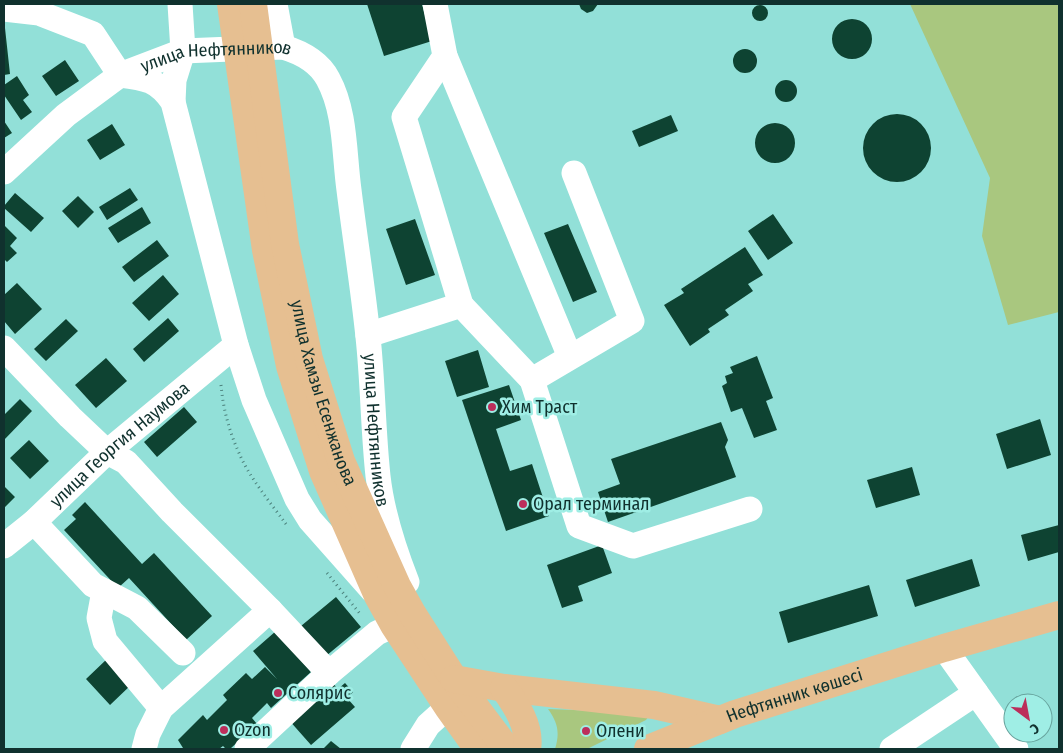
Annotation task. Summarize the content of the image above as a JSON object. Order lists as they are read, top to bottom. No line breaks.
{"streets":{"main road":["улица Хамзы Есенжанова","Нефтянник көшесі"],"street":["улица Нефтянников","улица Георгия Наумова"]},"crossings":[["улица Нефтянников","улица Хамзы Есенжанова"],["улица Нефтянников","улица Георгия Наумова"]],"places":["Хим Траст","Орал терминал","Солярис","Ozon","Олени"],"north":"bottom right"}
